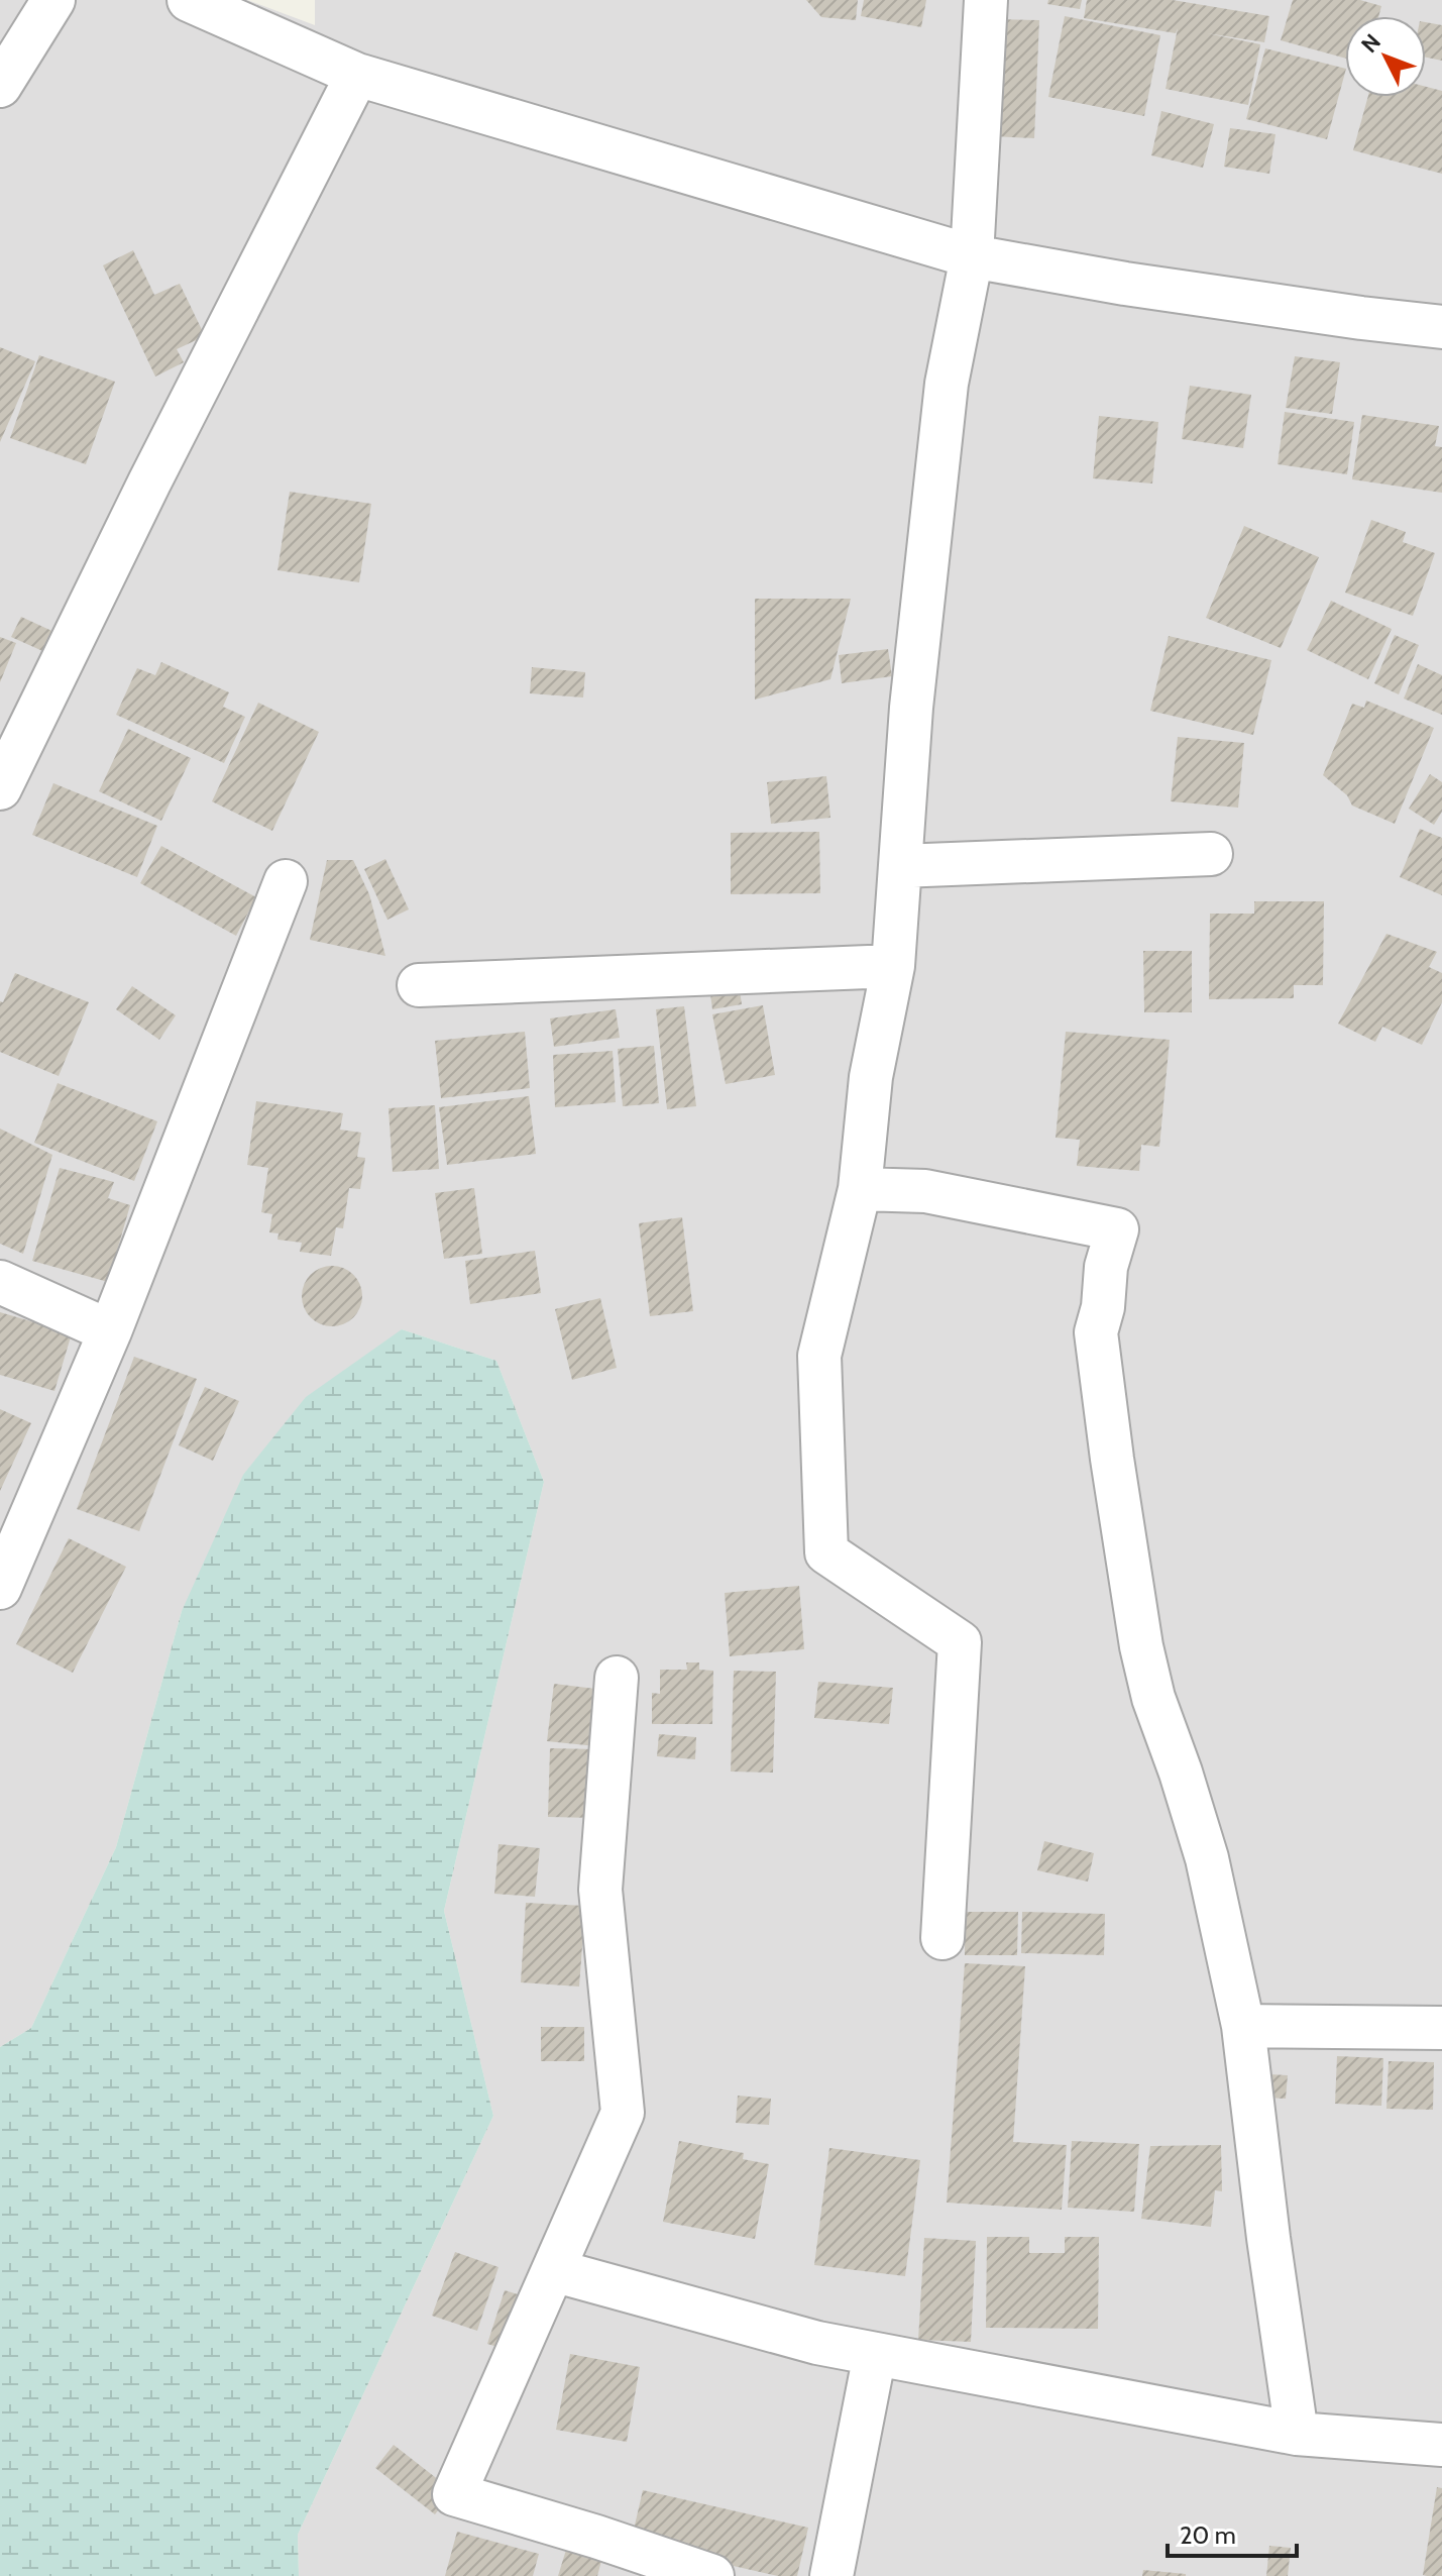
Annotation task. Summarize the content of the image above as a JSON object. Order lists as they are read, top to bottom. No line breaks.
{"scale_bar":"20 m","north":"top left"}
